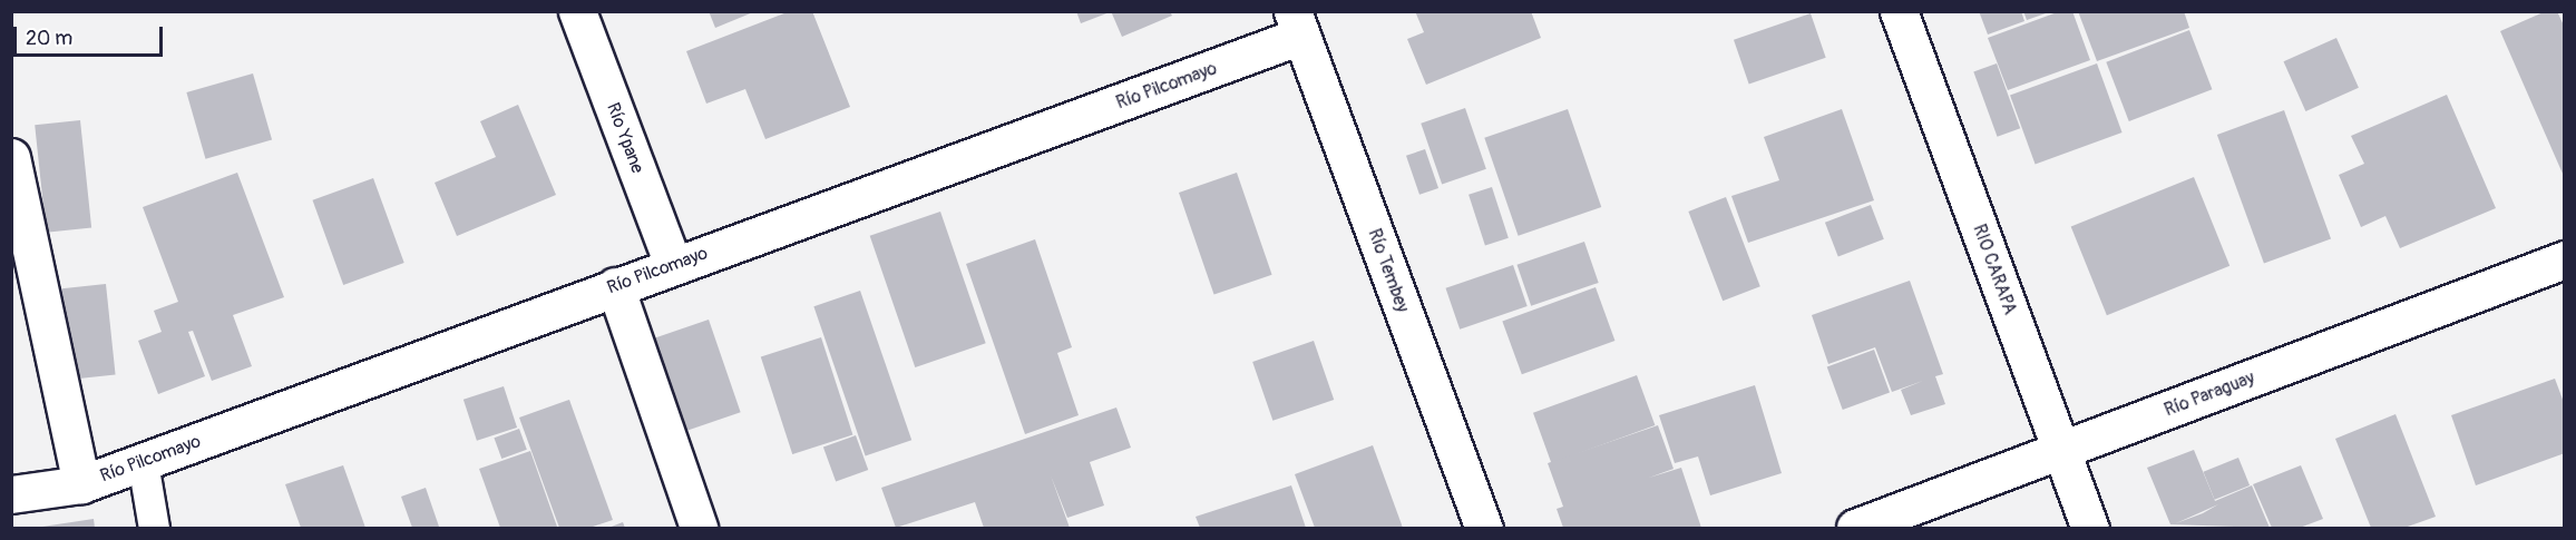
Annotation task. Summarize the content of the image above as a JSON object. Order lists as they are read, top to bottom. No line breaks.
{"streets":{"street":["Río Pilcomayo","Río Ypane","RIO CARAPA","Río Tembey","Río Paraguay"]},"crossings":[["Río Pilcomayo","Río Ypane"],["Río Pilcomayo","Río Tembey"],["RIO CARAPA","Río Paraguay"]],"scale_bar":"20 m"}
